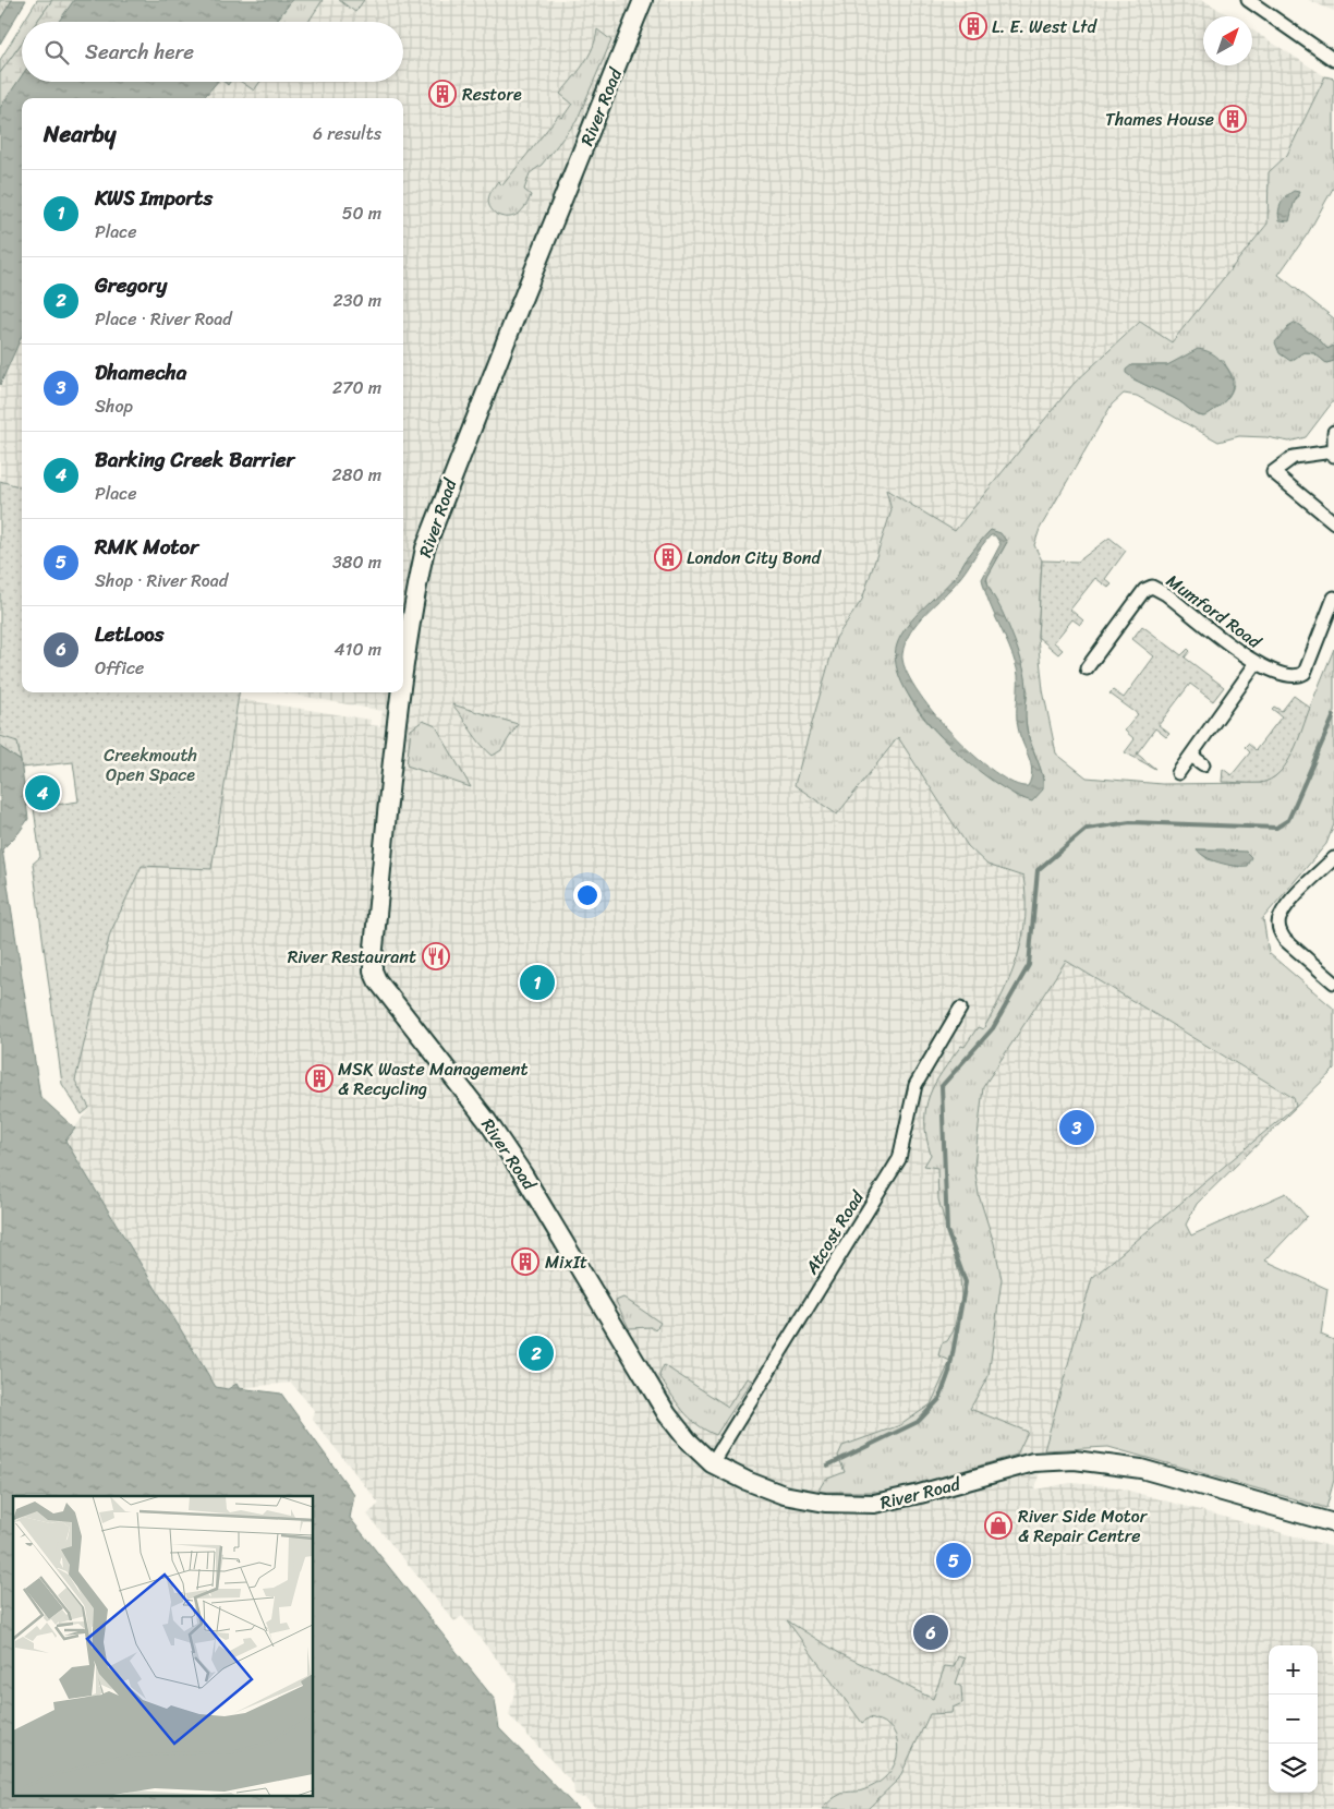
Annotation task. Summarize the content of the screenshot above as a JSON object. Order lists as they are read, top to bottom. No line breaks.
{"streets":{"street":["River Road","Mumford Road","Atcost Road"]},"crossings":[["River Road","Atcost Road"]],"parks":["Creekmouth Open Space"],"places":{"building":["L. E. West Ltd","Restore","Thames House","London City Bond","MSK Waste Management & Recycling","MixIt"],"restaurant":["River Restaurant"],"shop":["River Side Motor & Repair Centre"]},"north":"top right","page":{"search":"Search here","heading":["Nearby","6 results"],"list":[{"mark":"1","name":"KWS Imports","note":"Place","value":"50 m"},{"mark":"2","name":"Gregory","note":"Place · River Road","value":"230 m"},{"mark":"3","name":"Dhamecha","note":"Shop","value":"270 m"},{"mark":"4","name":"Barking Creek Barrier","note":"Place","value":"280 m"},{"mark":"5","name":"RMK Motor","note":"Shop · River Road","value":"380 m"},{"mark":"6","name":"LetLoos","note":"Office","value":"410 m"}],"pins":["4","1","3","2","5","6"],"map_buttons":["+","−"]}}
